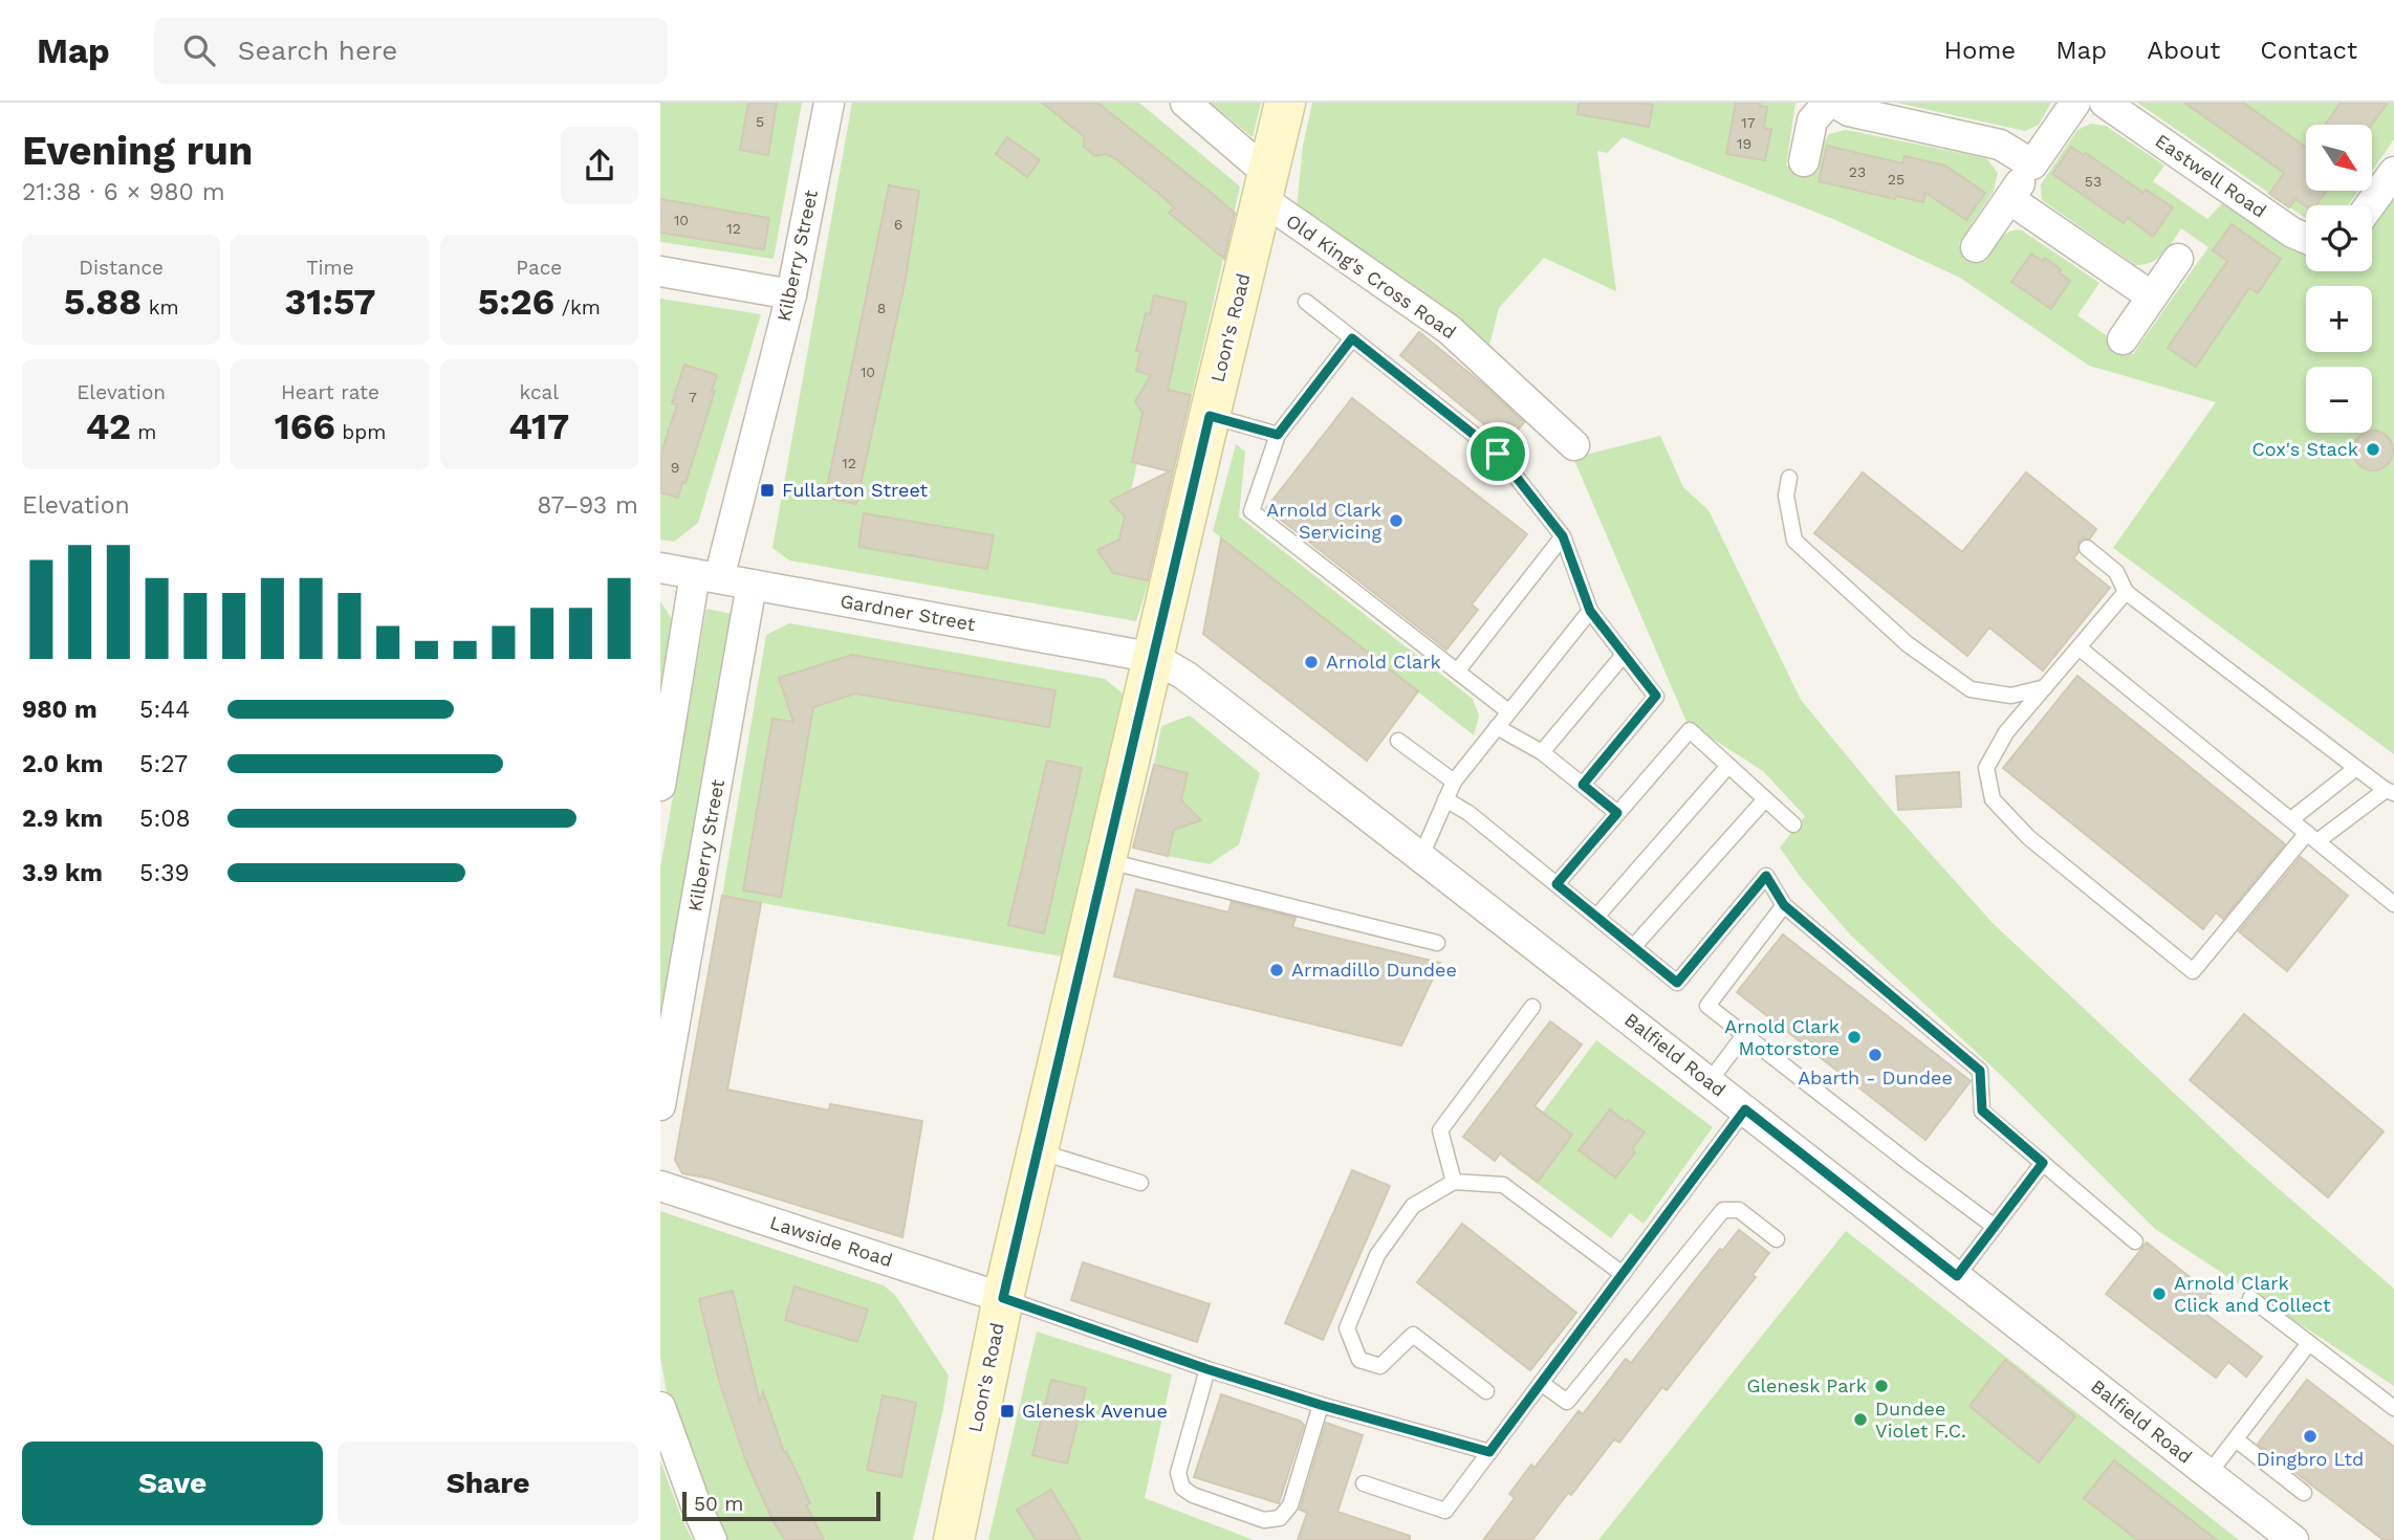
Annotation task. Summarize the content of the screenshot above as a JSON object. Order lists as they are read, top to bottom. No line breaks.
{"streets":{"street":["Eastwell Road","Kilberry Street","Old King's Cross Road","Loon's Road","Gardner Street","Balfield Road","Lawside Road"]},"crossings":[["Kilberry Street","Gardner Street"],["Old King's Cross Road","Loon's Road"],["Loon's Road","Gardner Street"],["Loon's Road","Balfield Road"],["Loon's Road","Lawside Road"],["Gardner Street","Balfield Road"]],"places":{"other":["Cox's Stack","Arnold Clark Servicing","Arnold Clark","Armadillo Dundee","Arnold Clark Motorstore","Abarth - Dundee","Arnold Clark Click and Collect","Glenesk Park","Dundee Violet F.C.","Dingbro Ltd"],"transit":["Fullarton Street","Glenesk Avenue"]},"house_numbers":["5","17","19","23","25","53","10","6","12","8","10","7","12","9"],"scale_bar":"50 m","north":"bottom right","page":{"header":"Map","search":"Search here","nav":["Home","Map","About","Contact"],"heading":["Evening run","21:38 · 6 × 980 m"],"map_buttons":["+","−"],"stats":[["Distance","5.88 km"],["Time","31:57"],["Pace","5:26 /km"],["Elevation","42 m"],["Heart rate","166 bpm"],["kcal","417"]],"chart":["Elevation","87–93 m"],"list":[{"name":"980 m","note":"5:44"},{"name":"2.0 km","note":"5:27"},{"name":"2.9 km","note":"5:08"},{"name":"3.9 km","note":"5:39"}],"buttons":["Save","Share"],"scale":"50 m"}}
